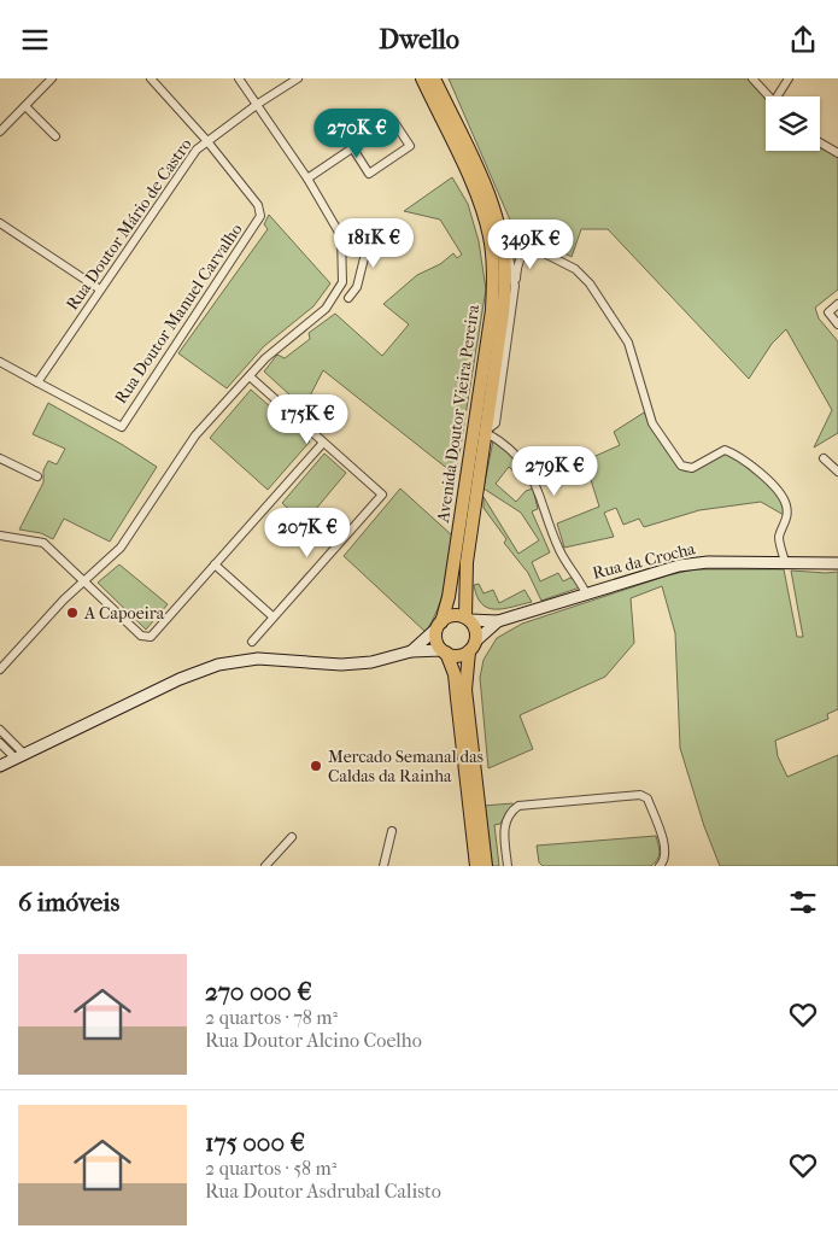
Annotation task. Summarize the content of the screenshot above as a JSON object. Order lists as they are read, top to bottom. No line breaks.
{"streets":{"main road":["Avenida Doutor Vieira Pereira"],"street":["Rua Doutor Mário de Castro","Rua Doutor Manuel Carvalho","Rua da Crocha"]},"crossings":[["Rua Doutor Mário de Castro","Rua Doutor Manuel Carvalho"],["Avenida Doutor Vieira Pereira","Rua da Crocha"]],"places":["A Capoeira","Mercado Semanal das Caldas da Rainha"],"page":{"header":"Dwello","price":["270K €","181K €","349K €","175K €","279K €","207K €"],"heading":"6 imóveis","list":[{"name":"270 000 €","note":"2 quartos · 78 m² · Rua Doutor Alcino Coelho"},{"name":"175 000 €","note":"2 quartos · 58 m² · Rua Doutor Asdrubal Calisto"}]}}
